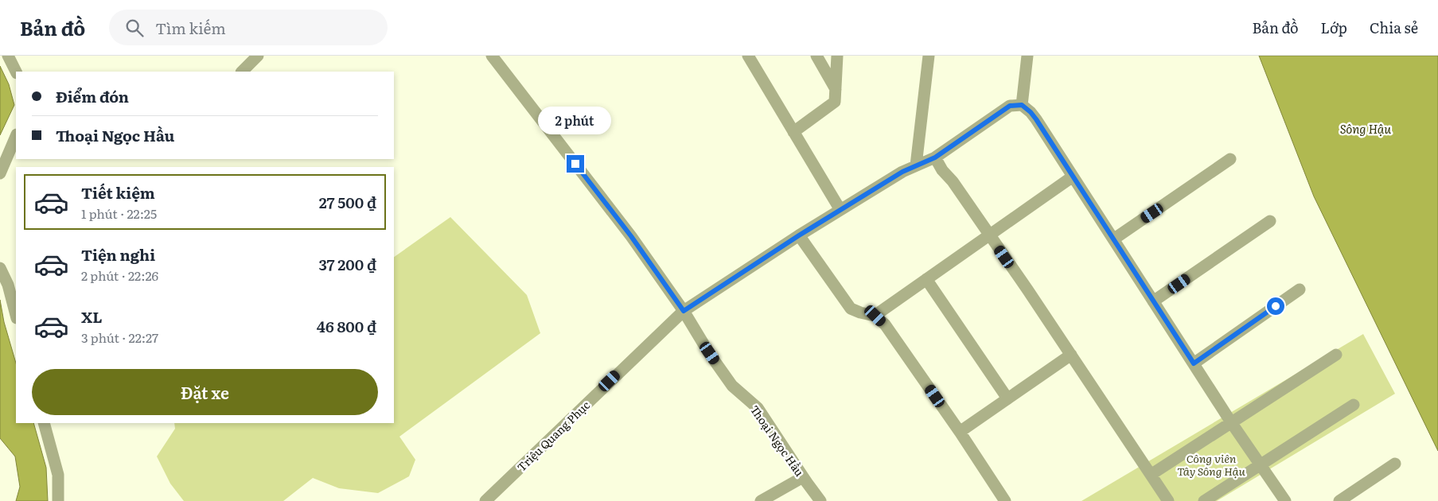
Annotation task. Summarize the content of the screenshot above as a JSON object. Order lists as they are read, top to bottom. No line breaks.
{"streets":{"street":["Triệu Quang Phục","Thoại Ngọc Hầu"]},"crossings":[["Triệu Quang Phục","Thoại Ngọc Hầu"]],"water":["Sông Hậu"],"parks":["Công viên Tây Sông Hậu"],"page":{"header":"Bản đồ","search":"Tìm kiếm","nav":["Bản đồ","Lớp","Chia sẻ"],"banner":["Điểm đón","Thoại Ngọc Hầu"],"bubble":"2 phút","list":[{"name":"Tiết kiệm","note":"1 phút · 22:25","value":"27 500 ₫"},{"name":"Tiện nghi","note":"2 phút · 22:26","value":"37 200 ₫"},{"name":"XL","note":"3 phút · 22:27","value":"46 800 ₫"}],"buttons":"Đặt xe"}}
